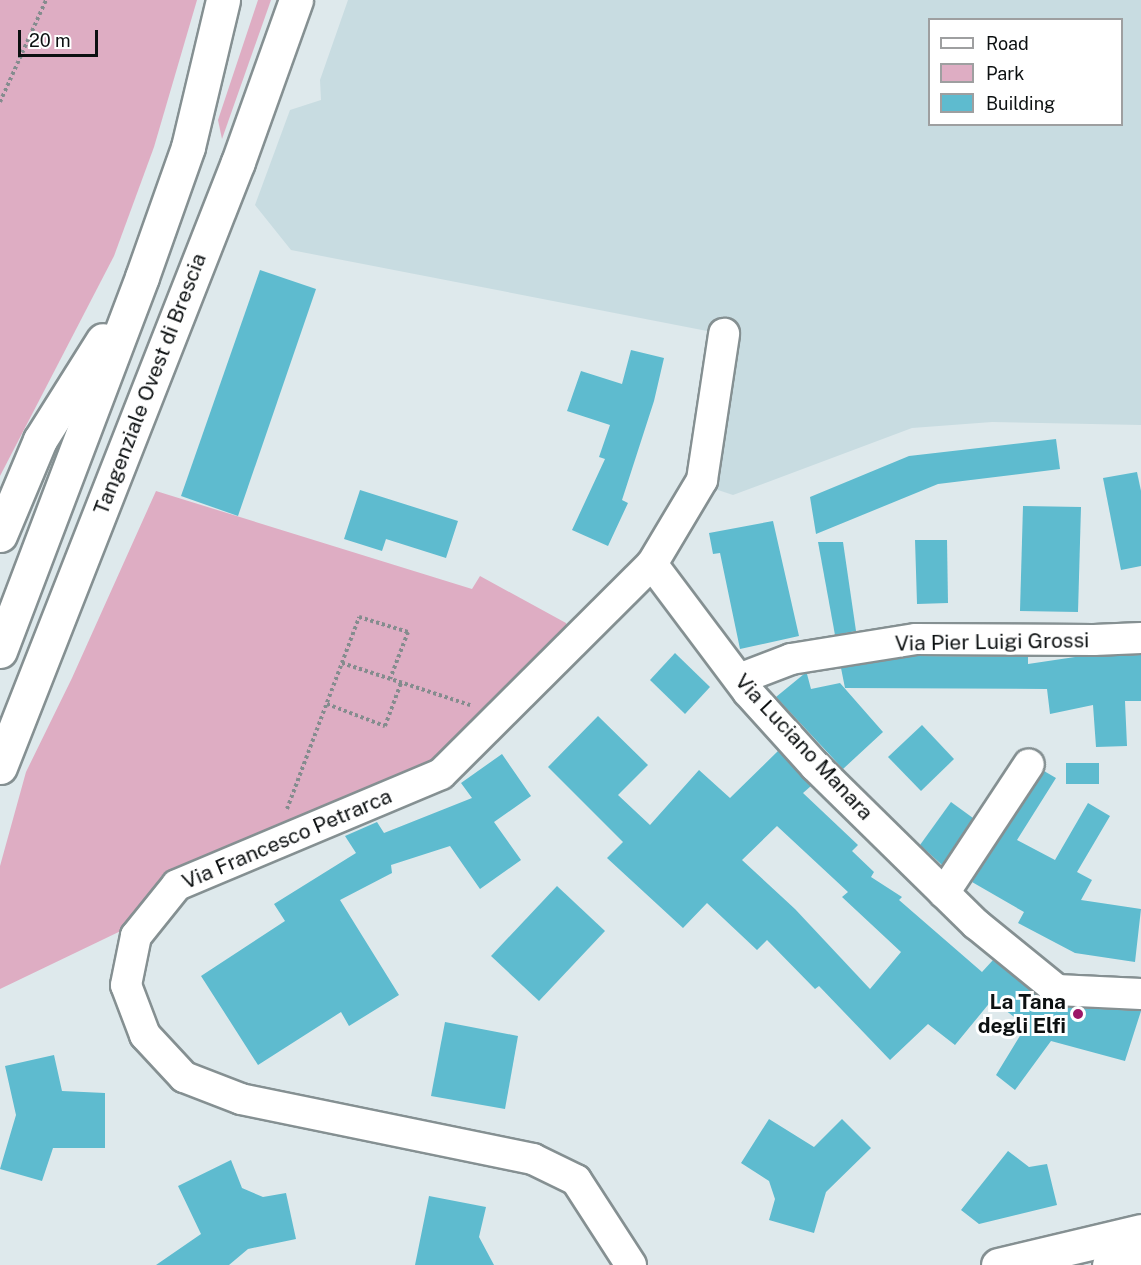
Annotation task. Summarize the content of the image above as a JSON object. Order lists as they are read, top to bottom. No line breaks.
{"streets":{"main road":["Tangenziale Ovest di Brescia"],"street":["Via Pier Luigi Grossi","Via Luciano Manara","Via Francesco Petrarca"]},"crossings":[["Via Pier Luigi Grossi","Via Luciano Manara"],["Via Luciano Manara","Via Francesco Petrarca"]],"places":["La Tana degli Elfi"],"legend":["Road","Park","Building"],"scale_bar":"20 m"}
